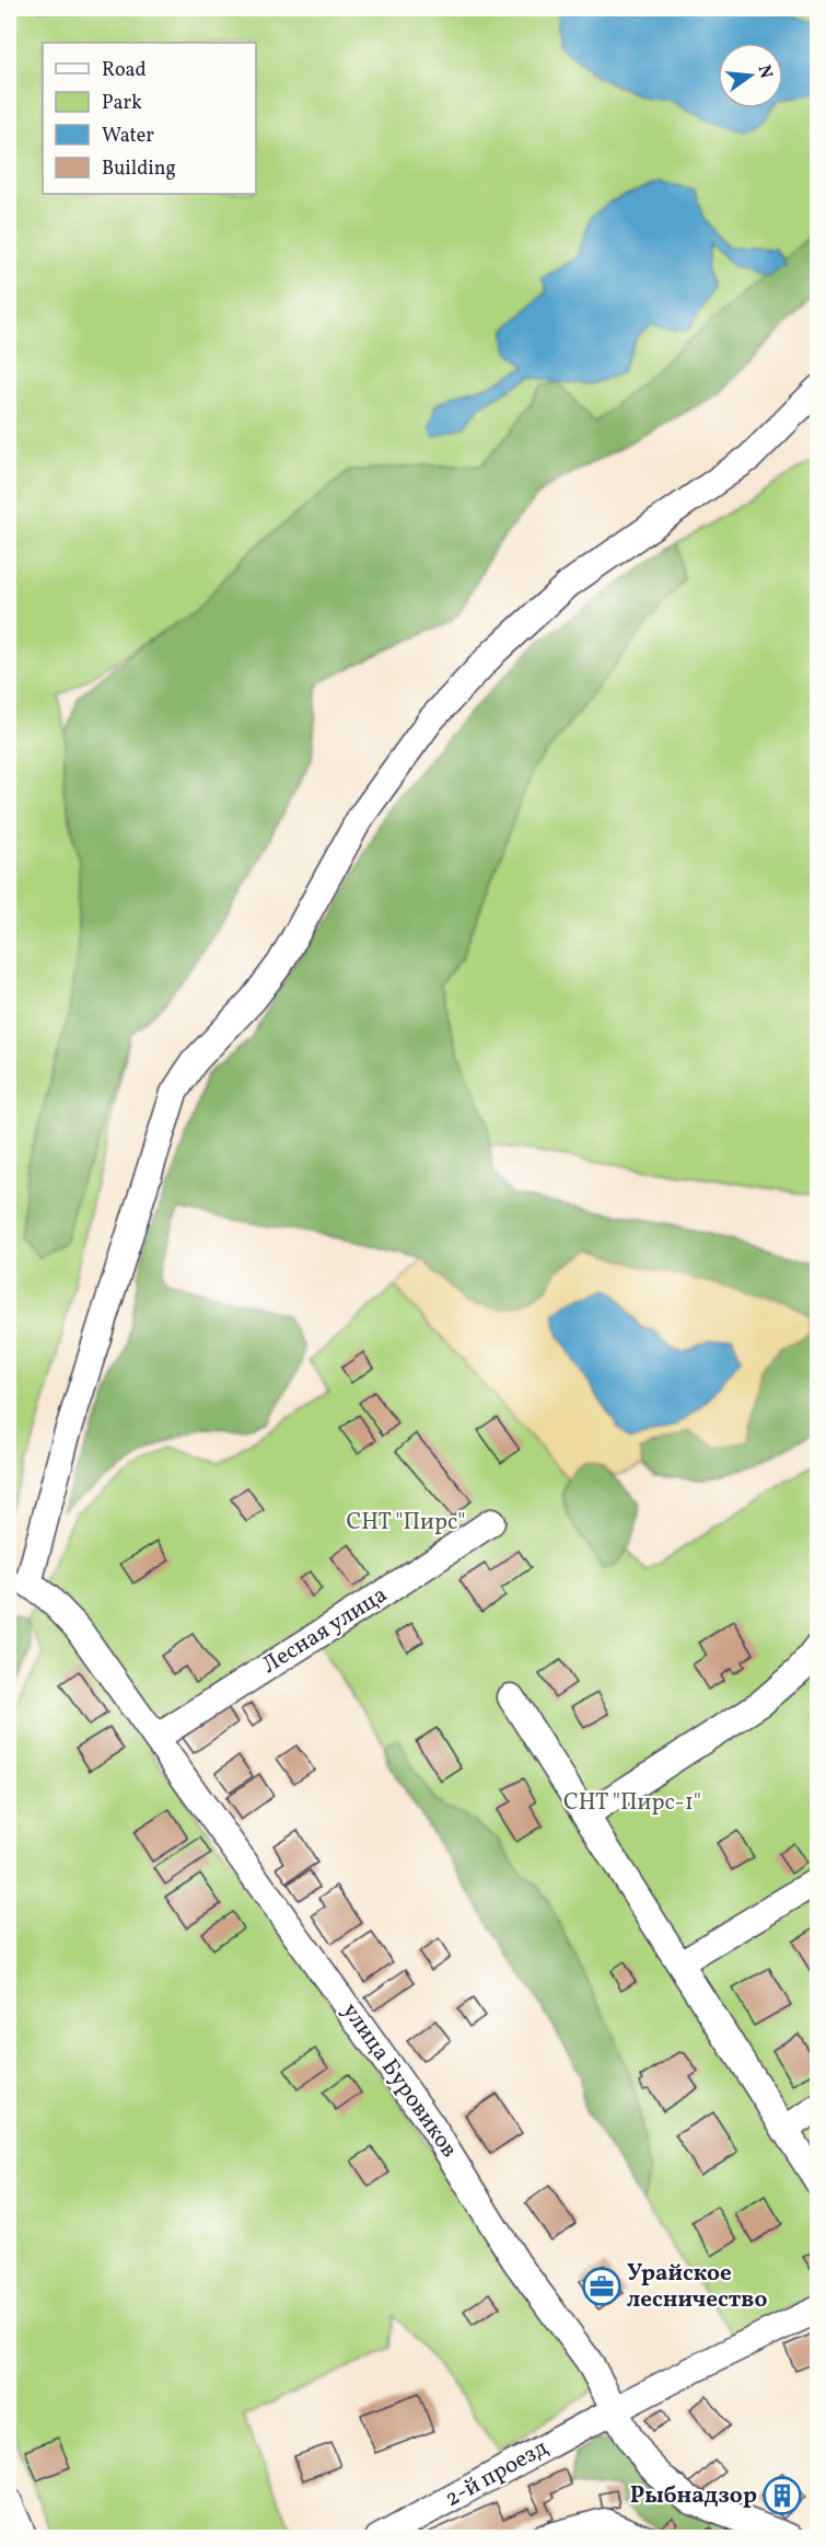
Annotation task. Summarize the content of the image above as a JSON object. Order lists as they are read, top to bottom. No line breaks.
{"streets":{"street":["Лесная улица","улица Буровиков","2-й проезд"]},"crossings":[["Лесная улица","улица Буровиков"],["улица Буровиков","2-й проезд"]],"parks":["СНТ \"Пирс\"","СНТ \"Пирс-1\""],"places":{"office":["Урайское лесничество"],"building":["Рыбнадзор"]},"legend":["Road","Park","Water","Building"],"north":"right"}
